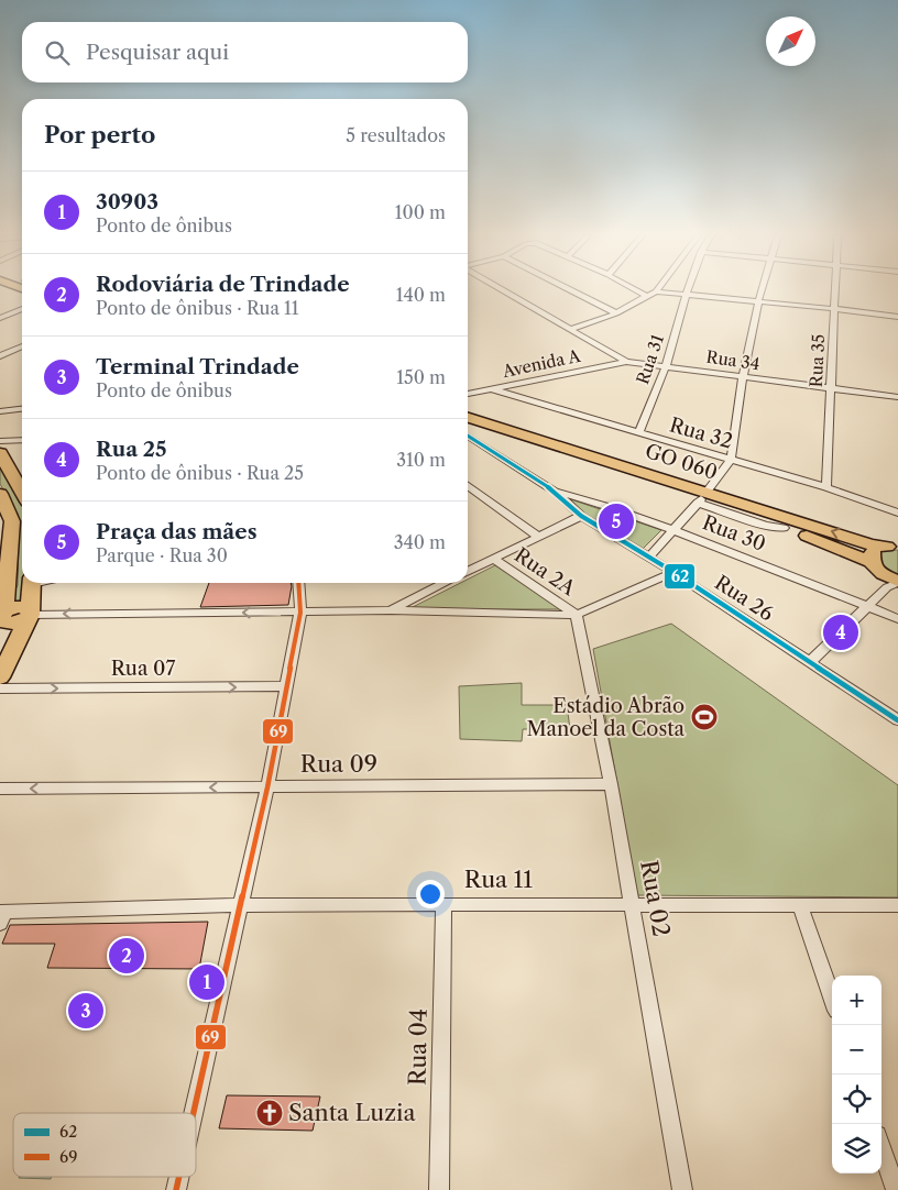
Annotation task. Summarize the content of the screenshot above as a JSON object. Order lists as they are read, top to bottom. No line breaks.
{"streets":{"main road":["GO 060"],"street":["Rua 31","Rua 34","Rua 35","Avenida A","Rua 32","Rua 30","Rua 2A","Rua 26","Rua 07","Rua 09","Rua 11","Rua 02","Rua 04"]},"crossings":[["Rua 31","Rua 34"],["Rua 31","Rua 32"],["Rua 34","Rua 35"],["Rua 34","Avenida A"],["Rua 35","Rua 32"],["Avenida A","Rua 32"],["Rua 30","Rua 26"],["Rua 2A","Rua 02"],["Rua 09","Rua 02"],["Rua 11","Rua 02"],["Rua 11","Rua 04"]],"one_way":["Rua 09"],"places":{"sports":["Estádio Abrão Manoel da Costa"],"church":["Santa Luzia"]},"lines":["transit line 62","transit line 69"],"legend":["62","69"],"north":"top right","page":{"search":"Pesquisar aqui","heading":["Por perto","5 resultados"],"list":[{"mark":"1","name":"30903","note":"Ponto de ônibus","value":"100 m"},{"mark":"2","name":"Rodoviária de Trindade","note":"Ponto de ônibus · Rua 11","value":"140 m"},{"mark":"3","name":"Terminal Trindade","note":"Ponto de ônibus","value":"150 m"},{"mark":"4","name":"Rua 25","note":"Ponto de ônibus · Rua 25","value":"310 m"},{"mark":"5","name":"Praça das mães","note":"Parque · Rua 30","value":"340 m"}],"pins":["5","4","2","1","3"],"map_buttons":["+","−"]}}
